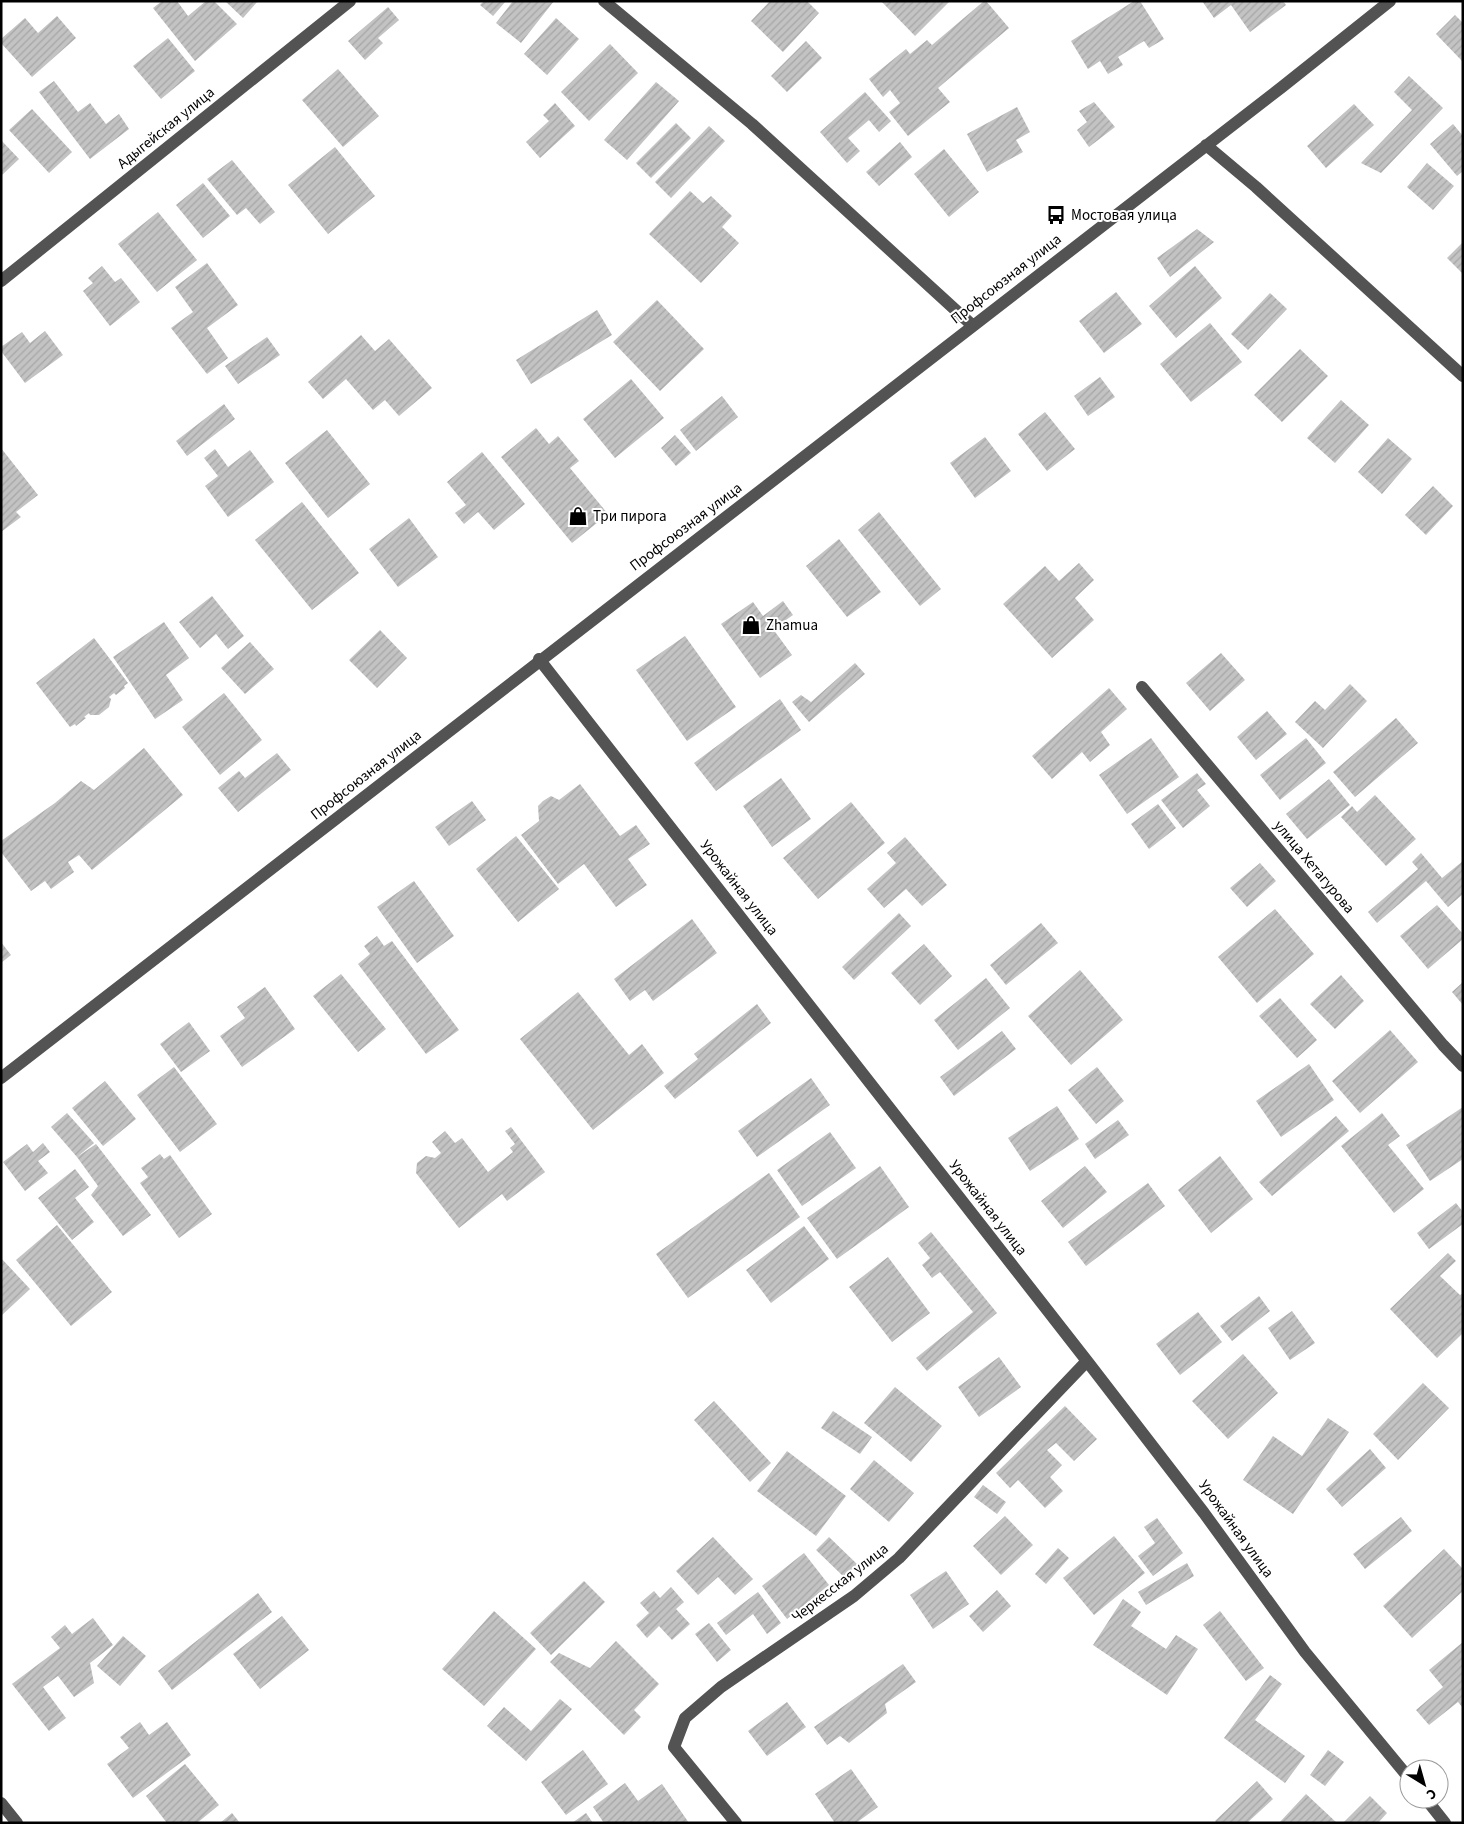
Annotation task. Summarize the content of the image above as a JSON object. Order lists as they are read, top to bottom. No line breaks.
{"streets":{"street":["Адыгейская улица","Профсоюзная улица","улица Хетагурова","Урожайная улица","Черкесская улица"]},"crossings":[["Профсоюзная улица","Урожайная улица"],["Урожайная улица","Черкесская улица"]],"places":{"bus stop":["Мостовая улица"],"shop":["Три пирога","Zhamua"]},"north":"bottom right"}
